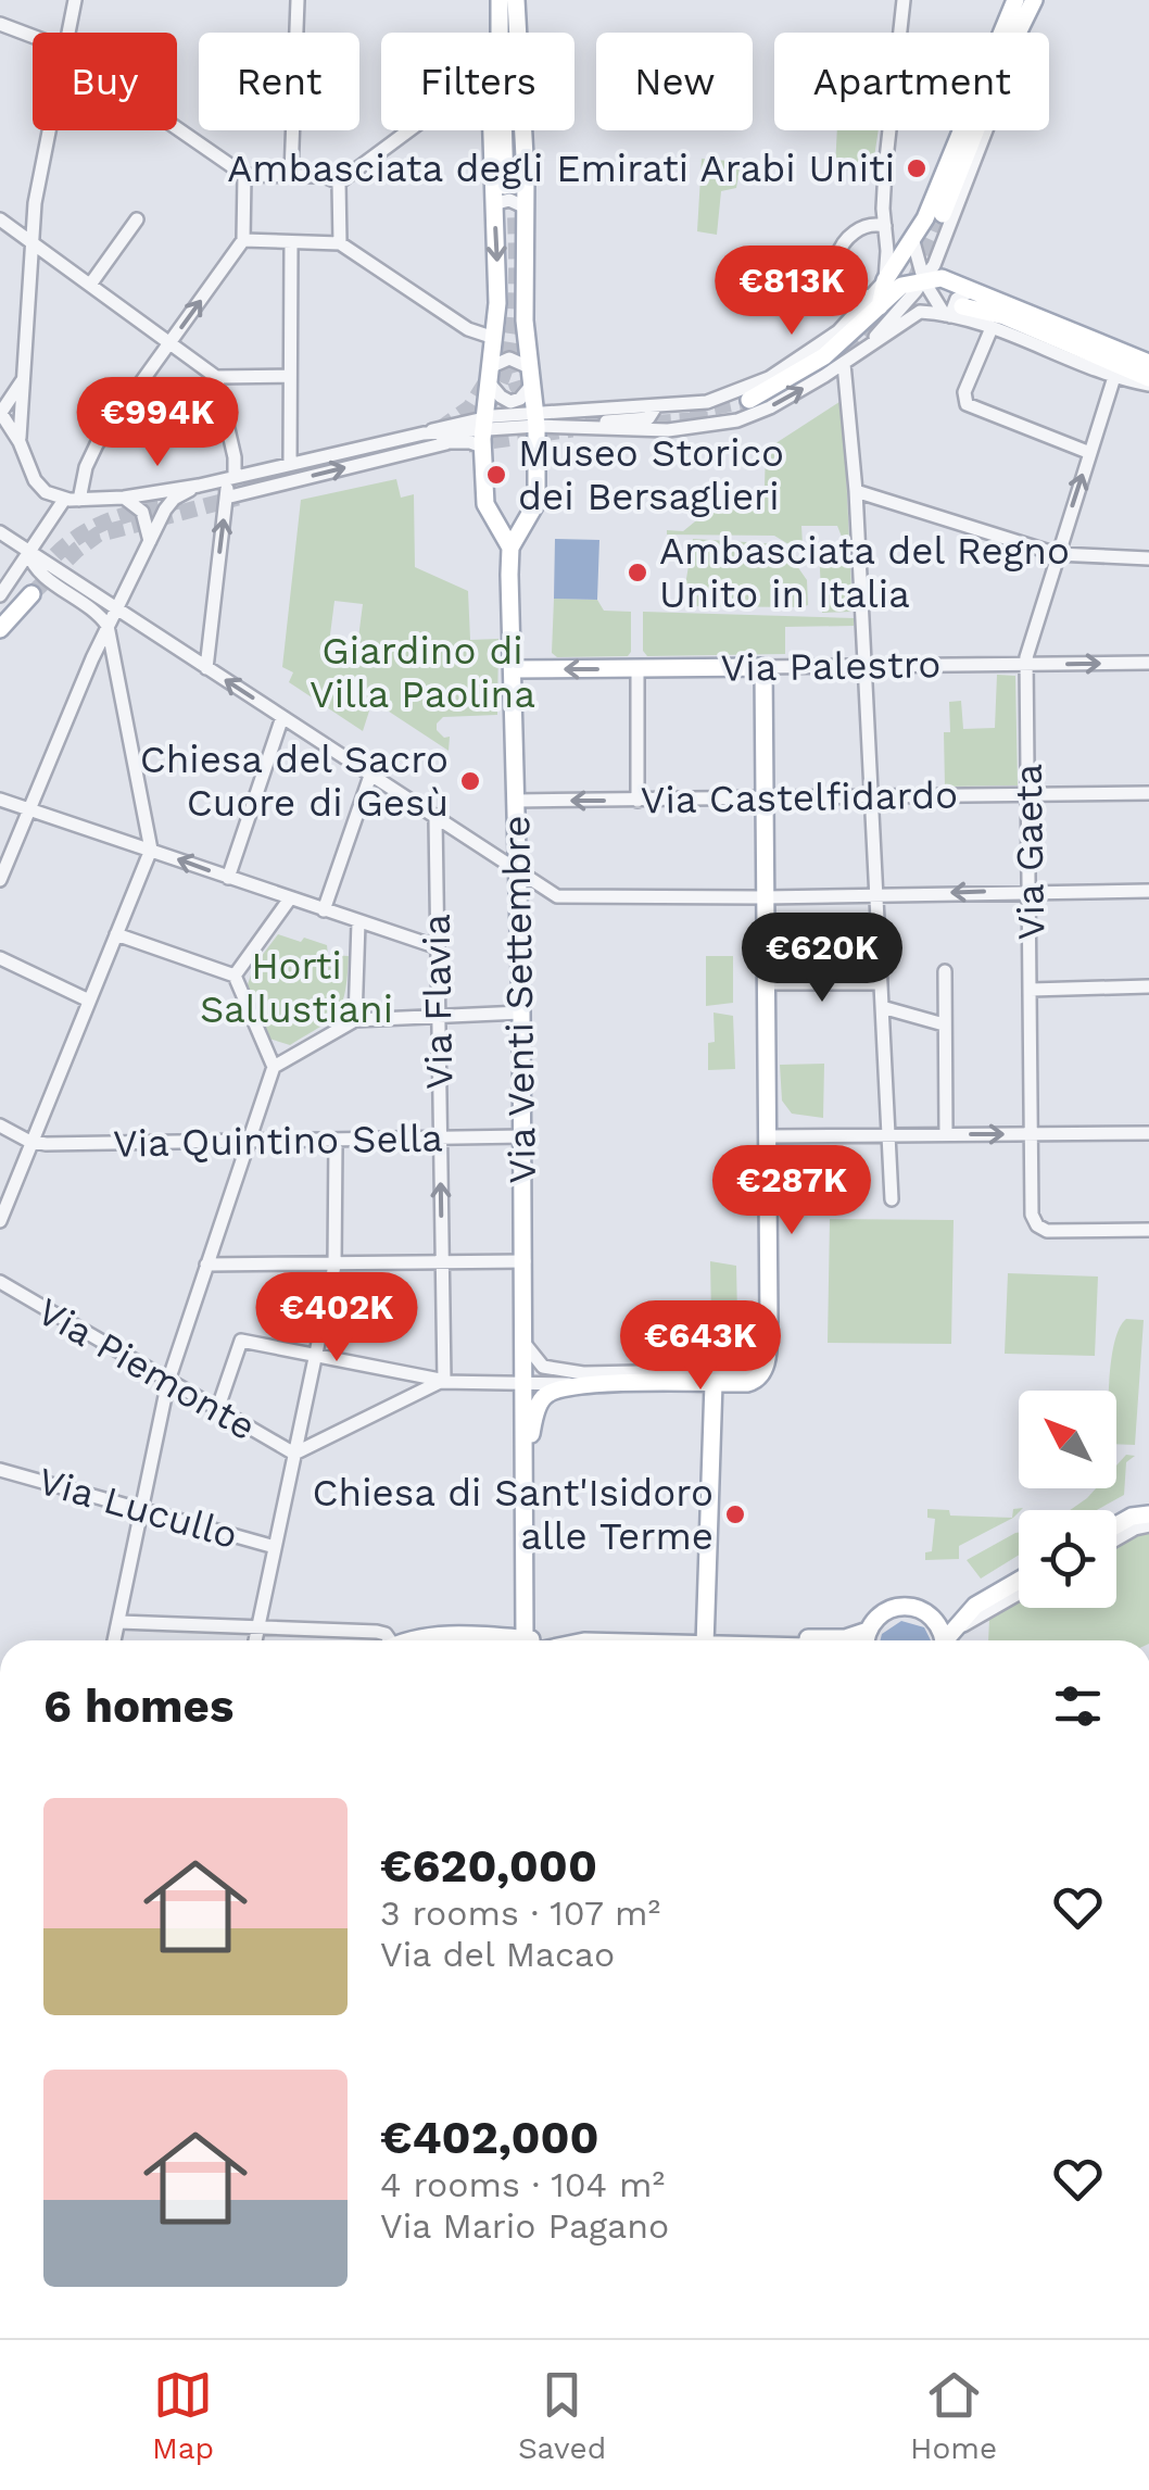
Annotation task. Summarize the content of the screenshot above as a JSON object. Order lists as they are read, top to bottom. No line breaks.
{"streets":{"main road":["Via Palestro","Via Venti Settembre"],"street":["Via Castelfidardo","Via Gaeta","Via Flavia","Via Quintino Sella","Via Piemonte","Via Lucullo"]},"crossings":[["Via Palestro","Via Gaeta"],["Via Palestro","Via Venti Settembre"],["Via Castelfidardo","Via Gaeta"],["Via Castelfidardo","Via Venti Settembre"],["Via Venti Settembre","Via Quintino Sella"],["Via Flavia","Via Quintino Sella"]],"parks":["Giardino di Villa Paolina","Horti Sallustiani"],"places":["Ambasciata degli Emirati Arabi Uniti","Museo Storico dei Bersaglieri","Ambasciata del Regno Unito in Italia","Chiesa del Sacro Cuore di Gesù","Chiesa di Sant'Isidoro alle Terme"],"north":"top left","page":{"chip":["Buy","Rent","Filters","New","Apartment"],"price":["€813K","€994K","€620K","€287K","€402K","€643K"],"heading":"6 homes","list":[{"name":"€620,000","note":"3 rooms · 107 m² · Via del Macao"},{"name":"€402,000","note":"4 rooms · 104 m² · Via Mario Pagano"}],"tabs":["Map","Saved","Home"]}}
